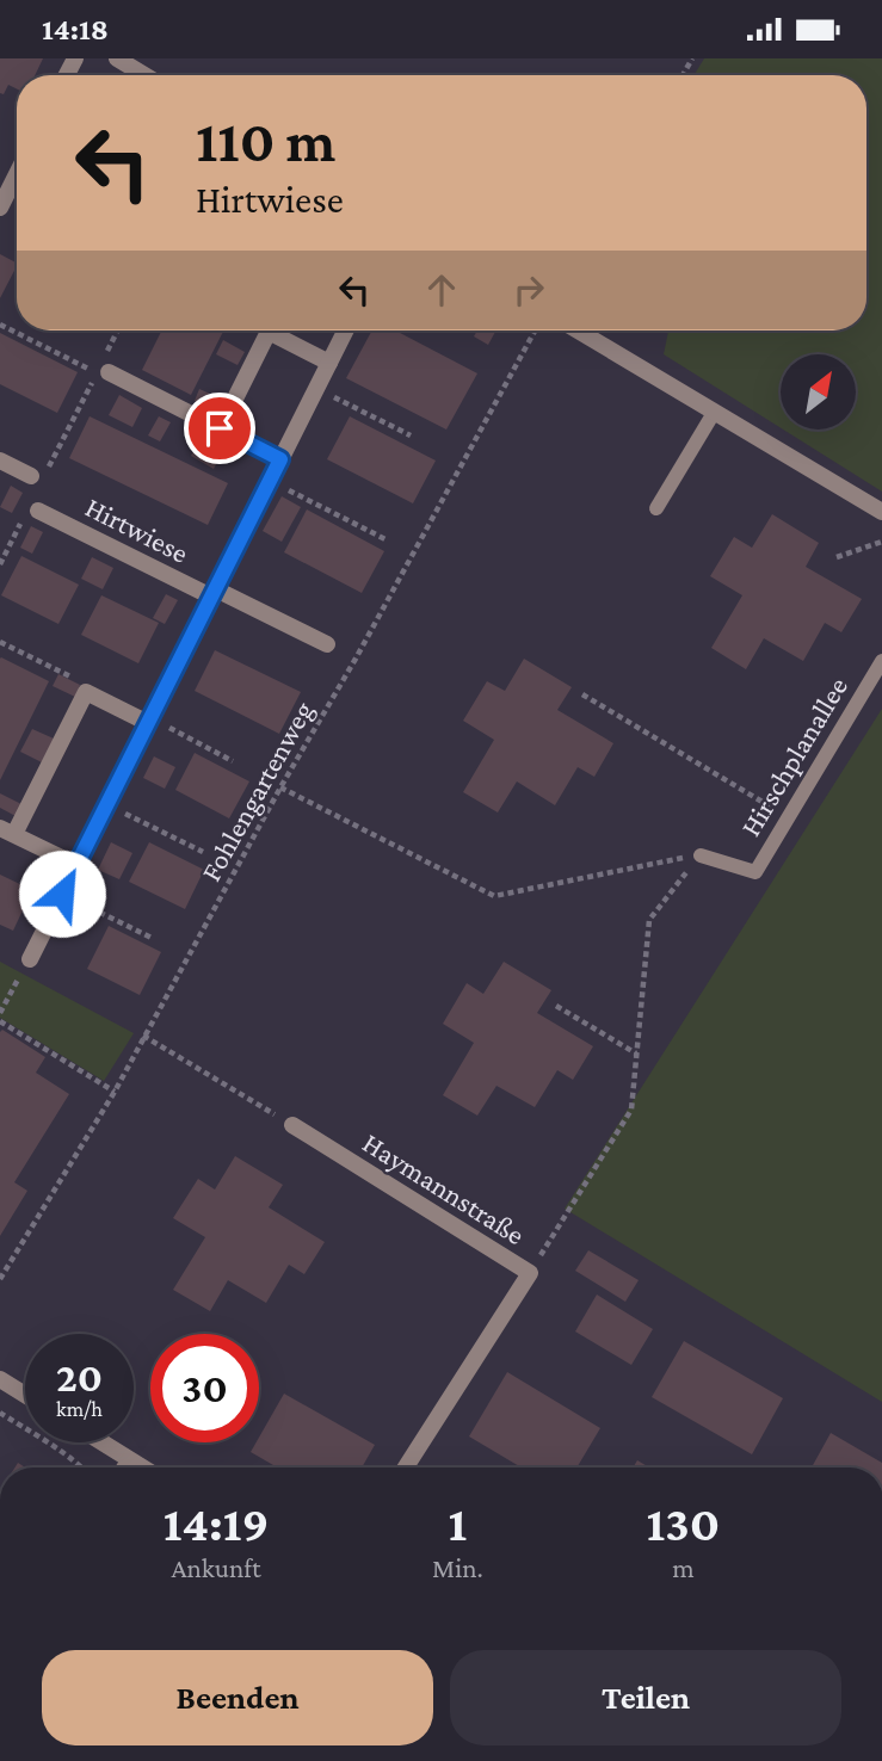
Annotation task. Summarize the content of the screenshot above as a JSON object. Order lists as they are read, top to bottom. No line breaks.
{"streets":{"street":["Hirtwiese","Haymannstraße"],"lane":["Hirschplanallee"],"path":["Fohlengartenweg"]},"north":"top right","page":{"status":"14:18","turn":["110 m","Hirtwiese"],"speed":"20 km/h","limit":"30","eta":["14:19","Ankunft","1","Min.","130","m"],"buttons":["Beenden","Teilen"]}}
